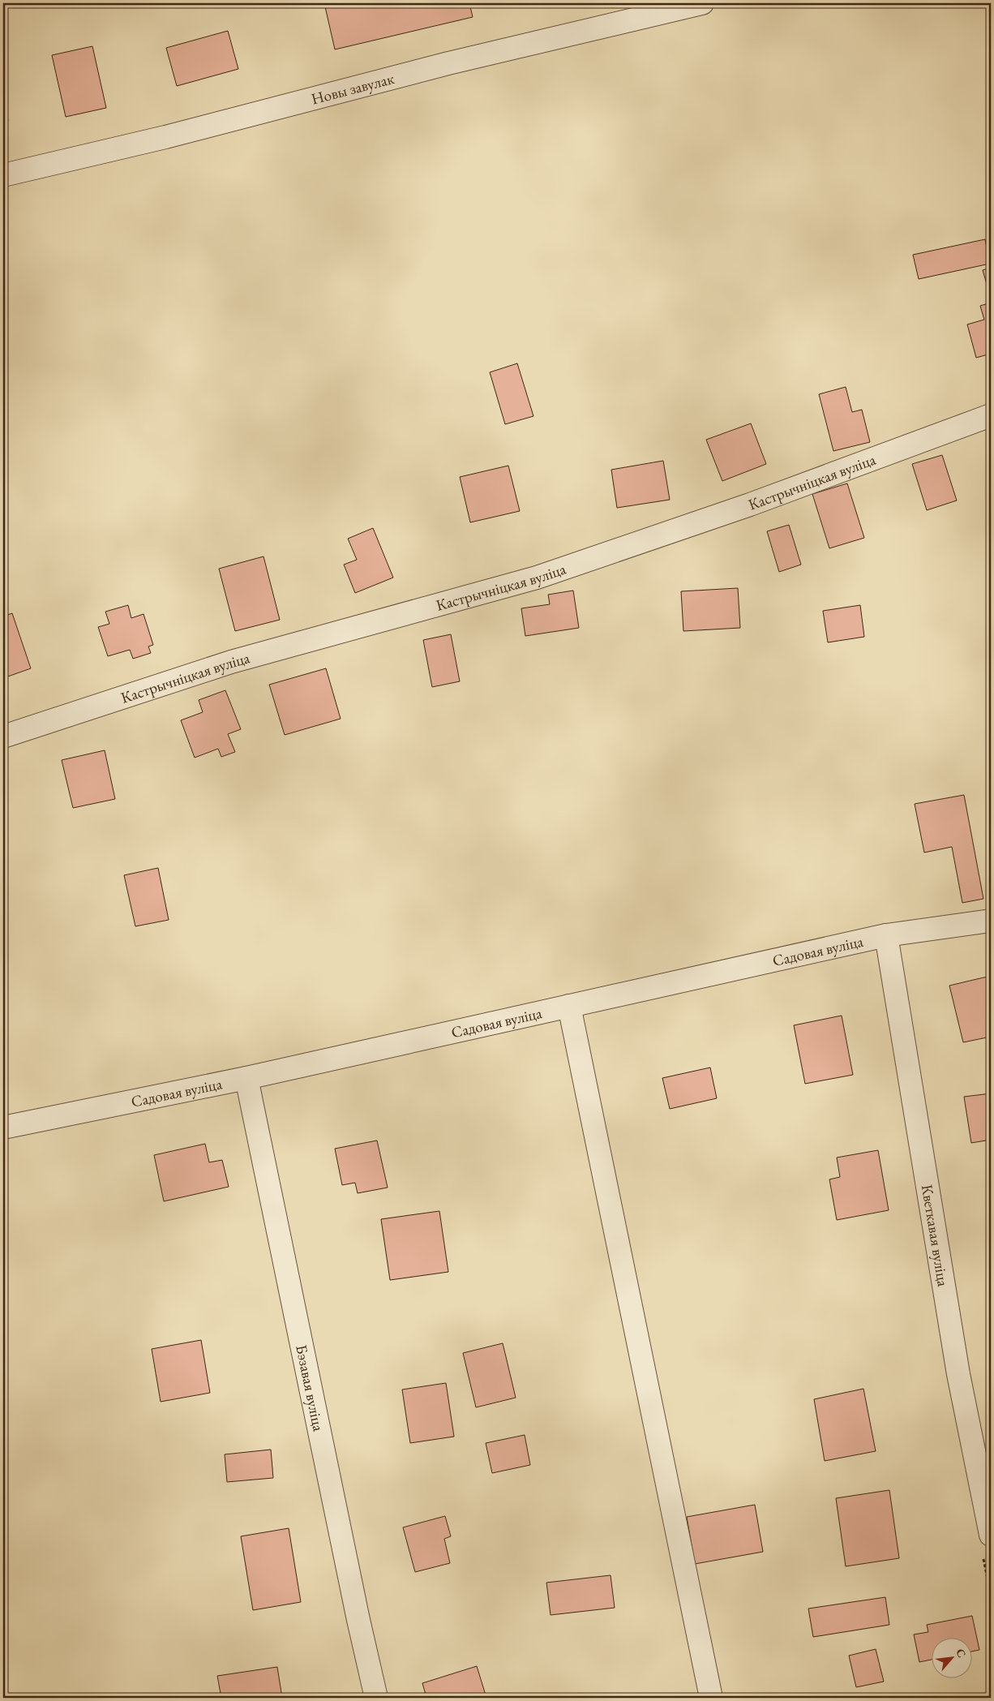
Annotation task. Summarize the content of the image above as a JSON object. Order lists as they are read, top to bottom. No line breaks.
{"streets":{"street":["Новы завулак","Кастрычніцкая вуліца","Садовая вуліца","Кветкавая вуліца","Бэзавая вуліца"]},"crossings":[["Садовая вуліца","Кветкавая вуліца"],["Садовая вуліца","Бэзавая вуліца"]],"north":"top right"}
